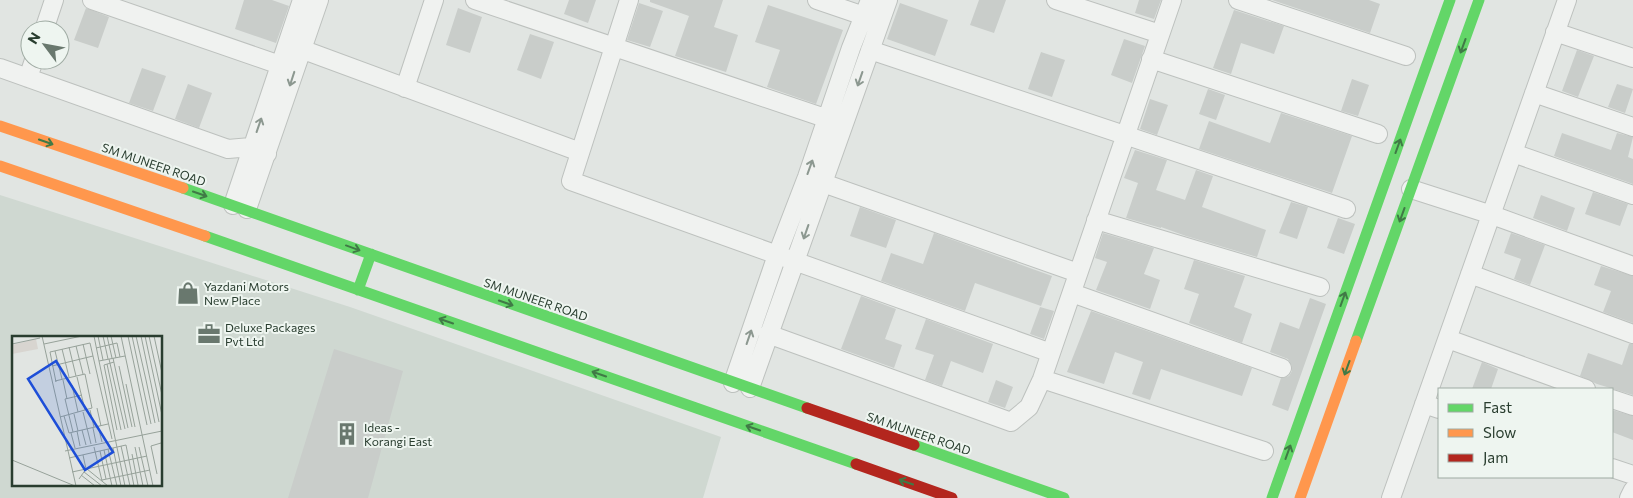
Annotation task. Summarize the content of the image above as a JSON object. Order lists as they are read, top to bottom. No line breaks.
{"streets":{"main road":["SM MUNEER ROAD"]},"places":{"shop":["Yazdani Motors New Place"],"office":["Deluxe Packages Pvt Ltd"],"building":["Ideas - Korangi East"]},"legend":["Fast","Slow","Jam"],"north":"top left"}
